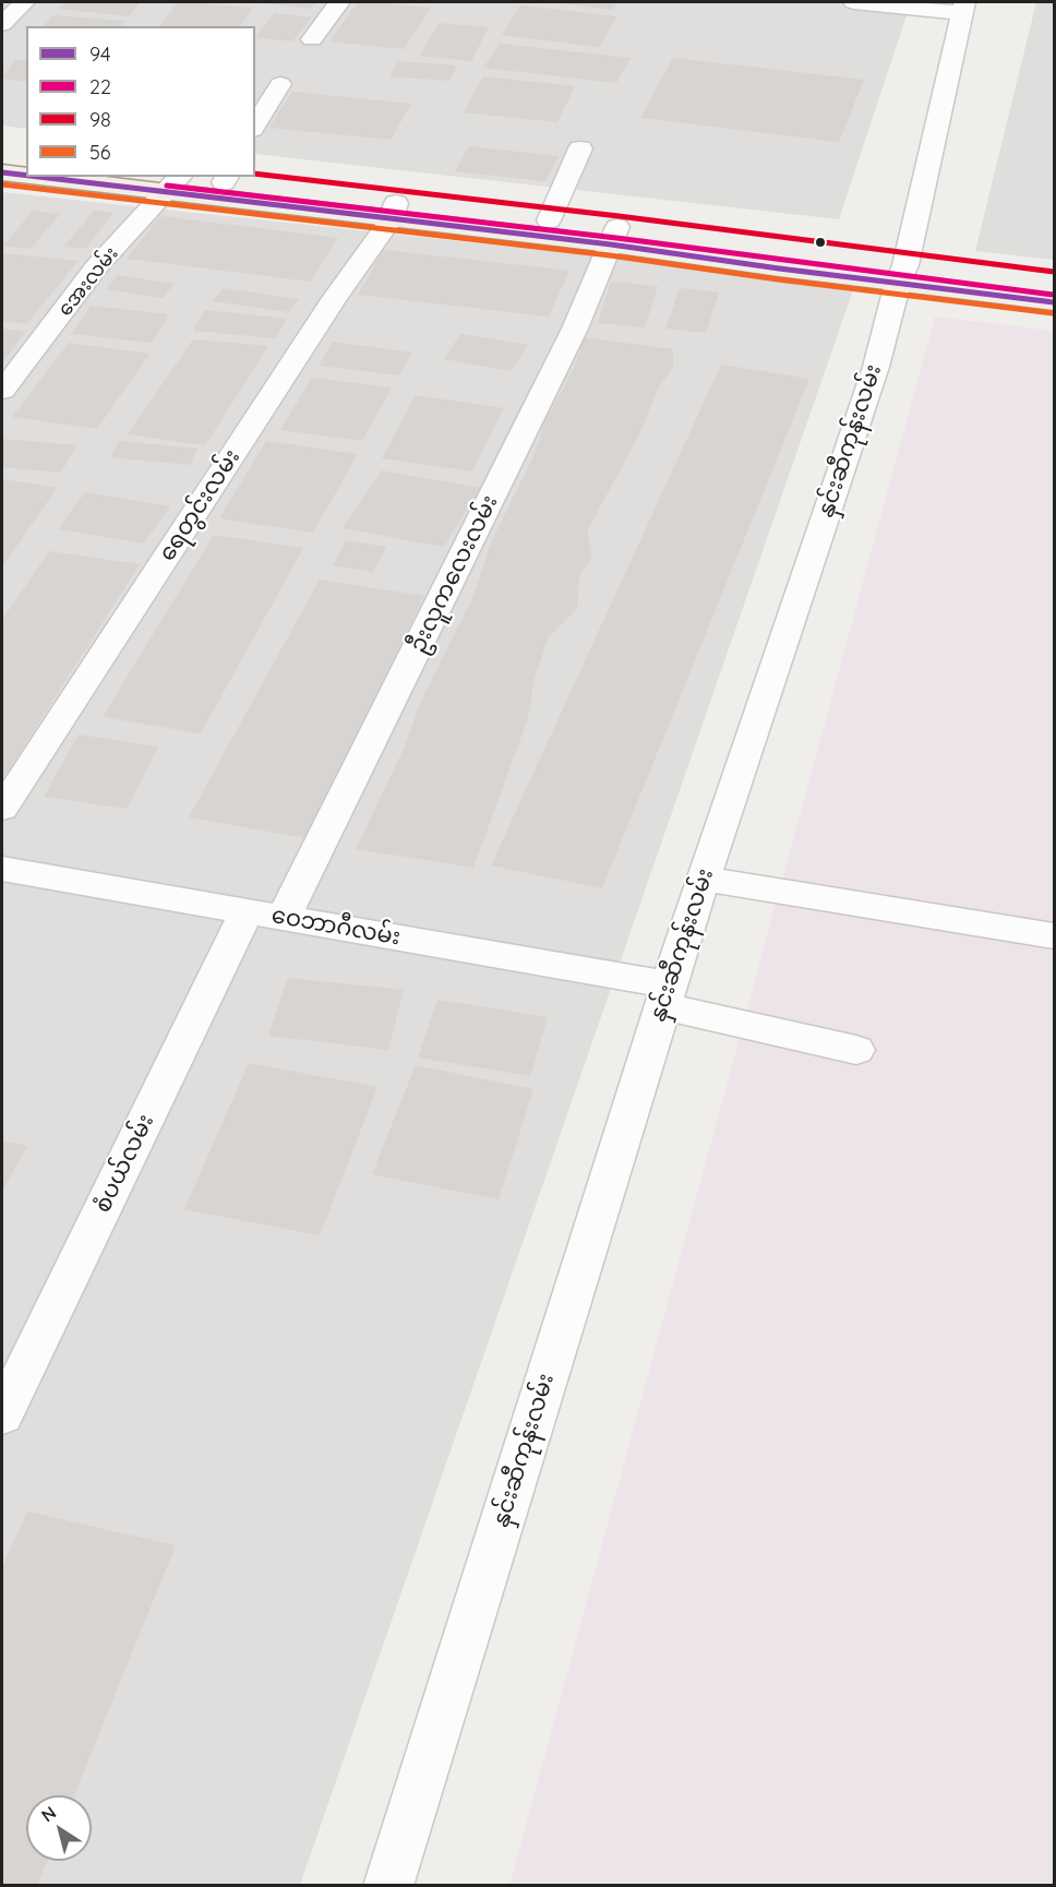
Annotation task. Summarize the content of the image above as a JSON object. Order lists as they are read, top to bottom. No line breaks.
{"streets":{"street":["အေးလမ်း","နှင်းဆီကုန်းလမ်း","ရေတွင်းလမ်း","ဦးလူကလေးလမ်း","ဝေဘာဂီလမ်း","စံပယ်လမ်း"]},"crossings":[["နှင်းဆီကုန်းလမ်း","ဝေဘာဂီလမ်း"],["ဦးလူကလေးလမ်း","ဝေဘာဂီလမ်း"],["ဦးလူကလေးလမ်း","စံပယ်လမ်း"],["ဝေဘာဂီလမ်း","စံပယ်လမ်း"]],"lines":["transit line 94","transit line 98","transit line 56","transit line 22"],"legend":["94","22","98","56"],"north":"top left"}
